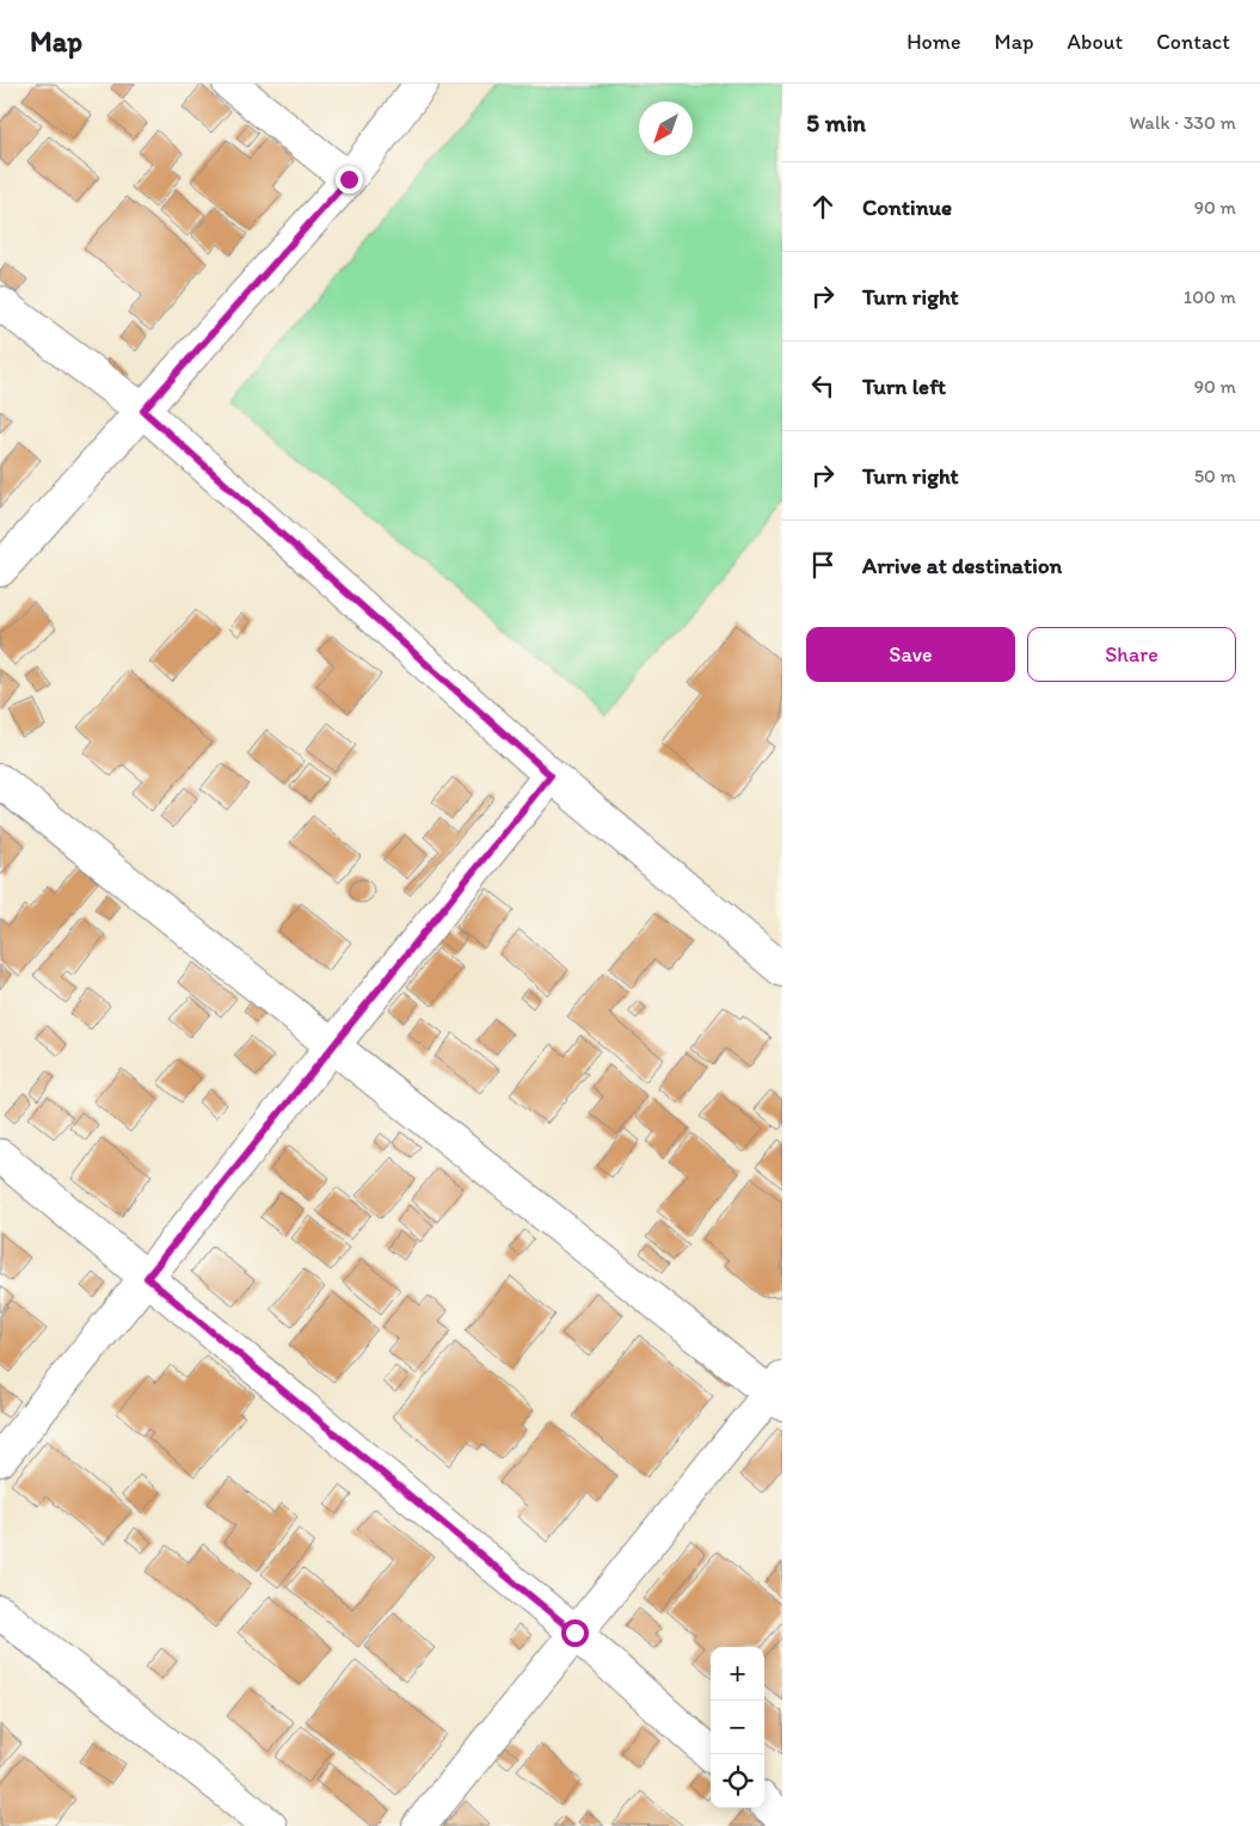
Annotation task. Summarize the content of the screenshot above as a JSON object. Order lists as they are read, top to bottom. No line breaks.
{"north":"bottom left","page":{"header":"Map","nav":["Home","Map","About","Contact"],"heading":["5 min","Walk · 330 m"],"list":[["Continue","90 m"],["Turn right","100 m"],["Turn left","90 m"],["Turn right","50 m"],"Arrive at destination"],"buttons":["Save","Share"],"map_buttons":["+","−"]}}
